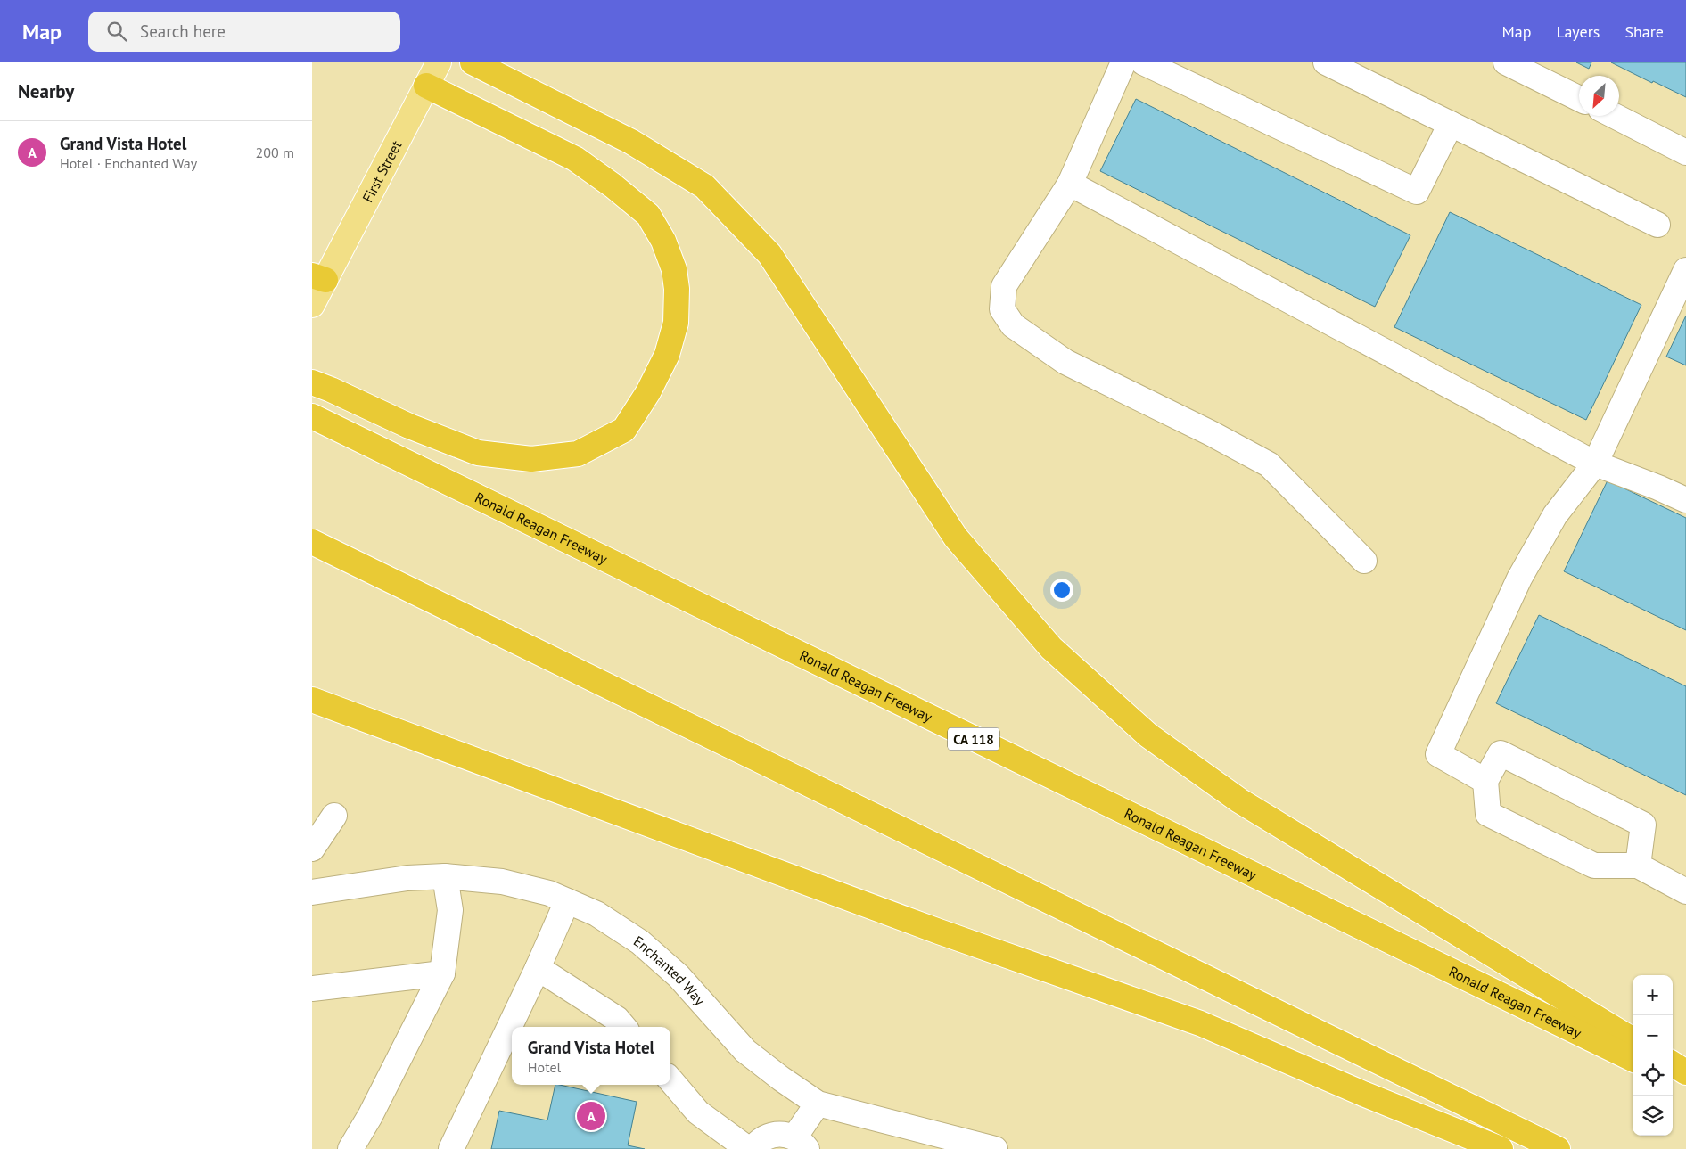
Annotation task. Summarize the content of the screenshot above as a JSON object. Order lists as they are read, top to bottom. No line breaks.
{"streets":{"highway":["Ronald Reagan Freeway","CA 118"],"main road":["First Street"],"street":["Enchanted Way"]},"north":"bottom left","page":{"header":"Map","search":"Search here","nav":["Map","Layers","Share"],"heading":"Nearby","list":[{"mark":"A","name":"Grand Vista Hotel","note":"Hotel · Enchanted Way","value":"200 m"}],"map_buttons":["+","−"],"popup":["Grand Vista Hotel","Hotel"],"pins":"A"}}
